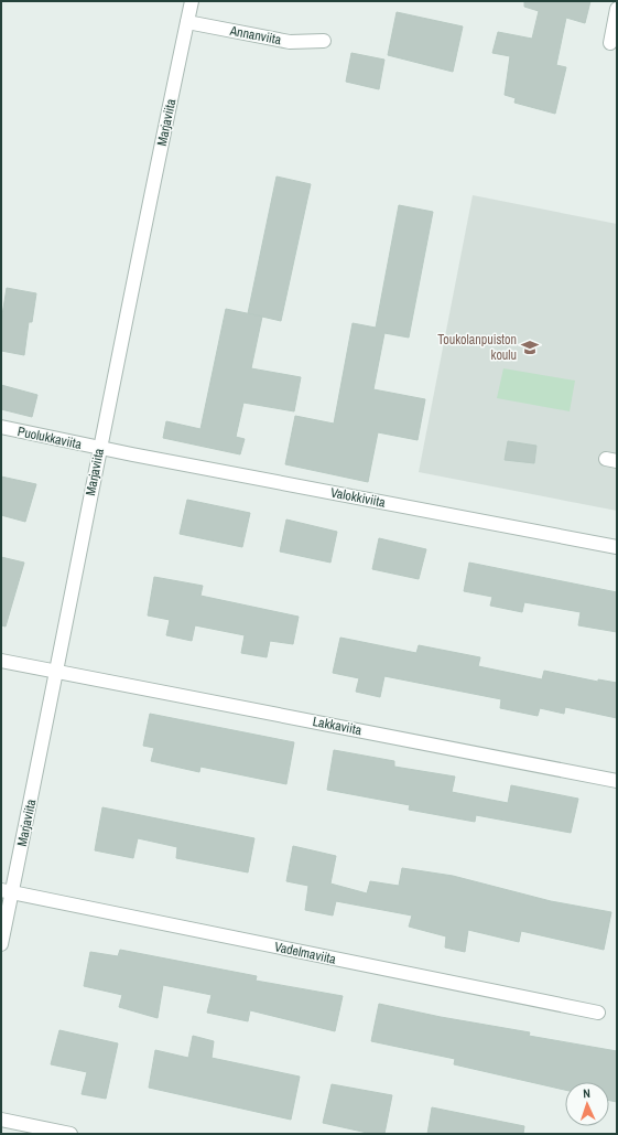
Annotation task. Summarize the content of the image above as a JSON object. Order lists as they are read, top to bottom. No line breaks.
{"streets":{"street":["Annanviita","Marjaviita","Puolukkaviita","Valokkiviita","Lakkaviita","Vadelmaviita"]},"crossings":[["Annanviita","Marjaviita"],["Marjaviita","Puolukkaviita"],["Marjaviita","Valokkiviita"],["Marjaviita","Lakkaviita"],["Marjaviita","Vadelmaviita"],["Puolukkaviita","Valokkiviita"]],"places":{"school or university":["Toukolanpuiston koulu"]},"north":"top"}
